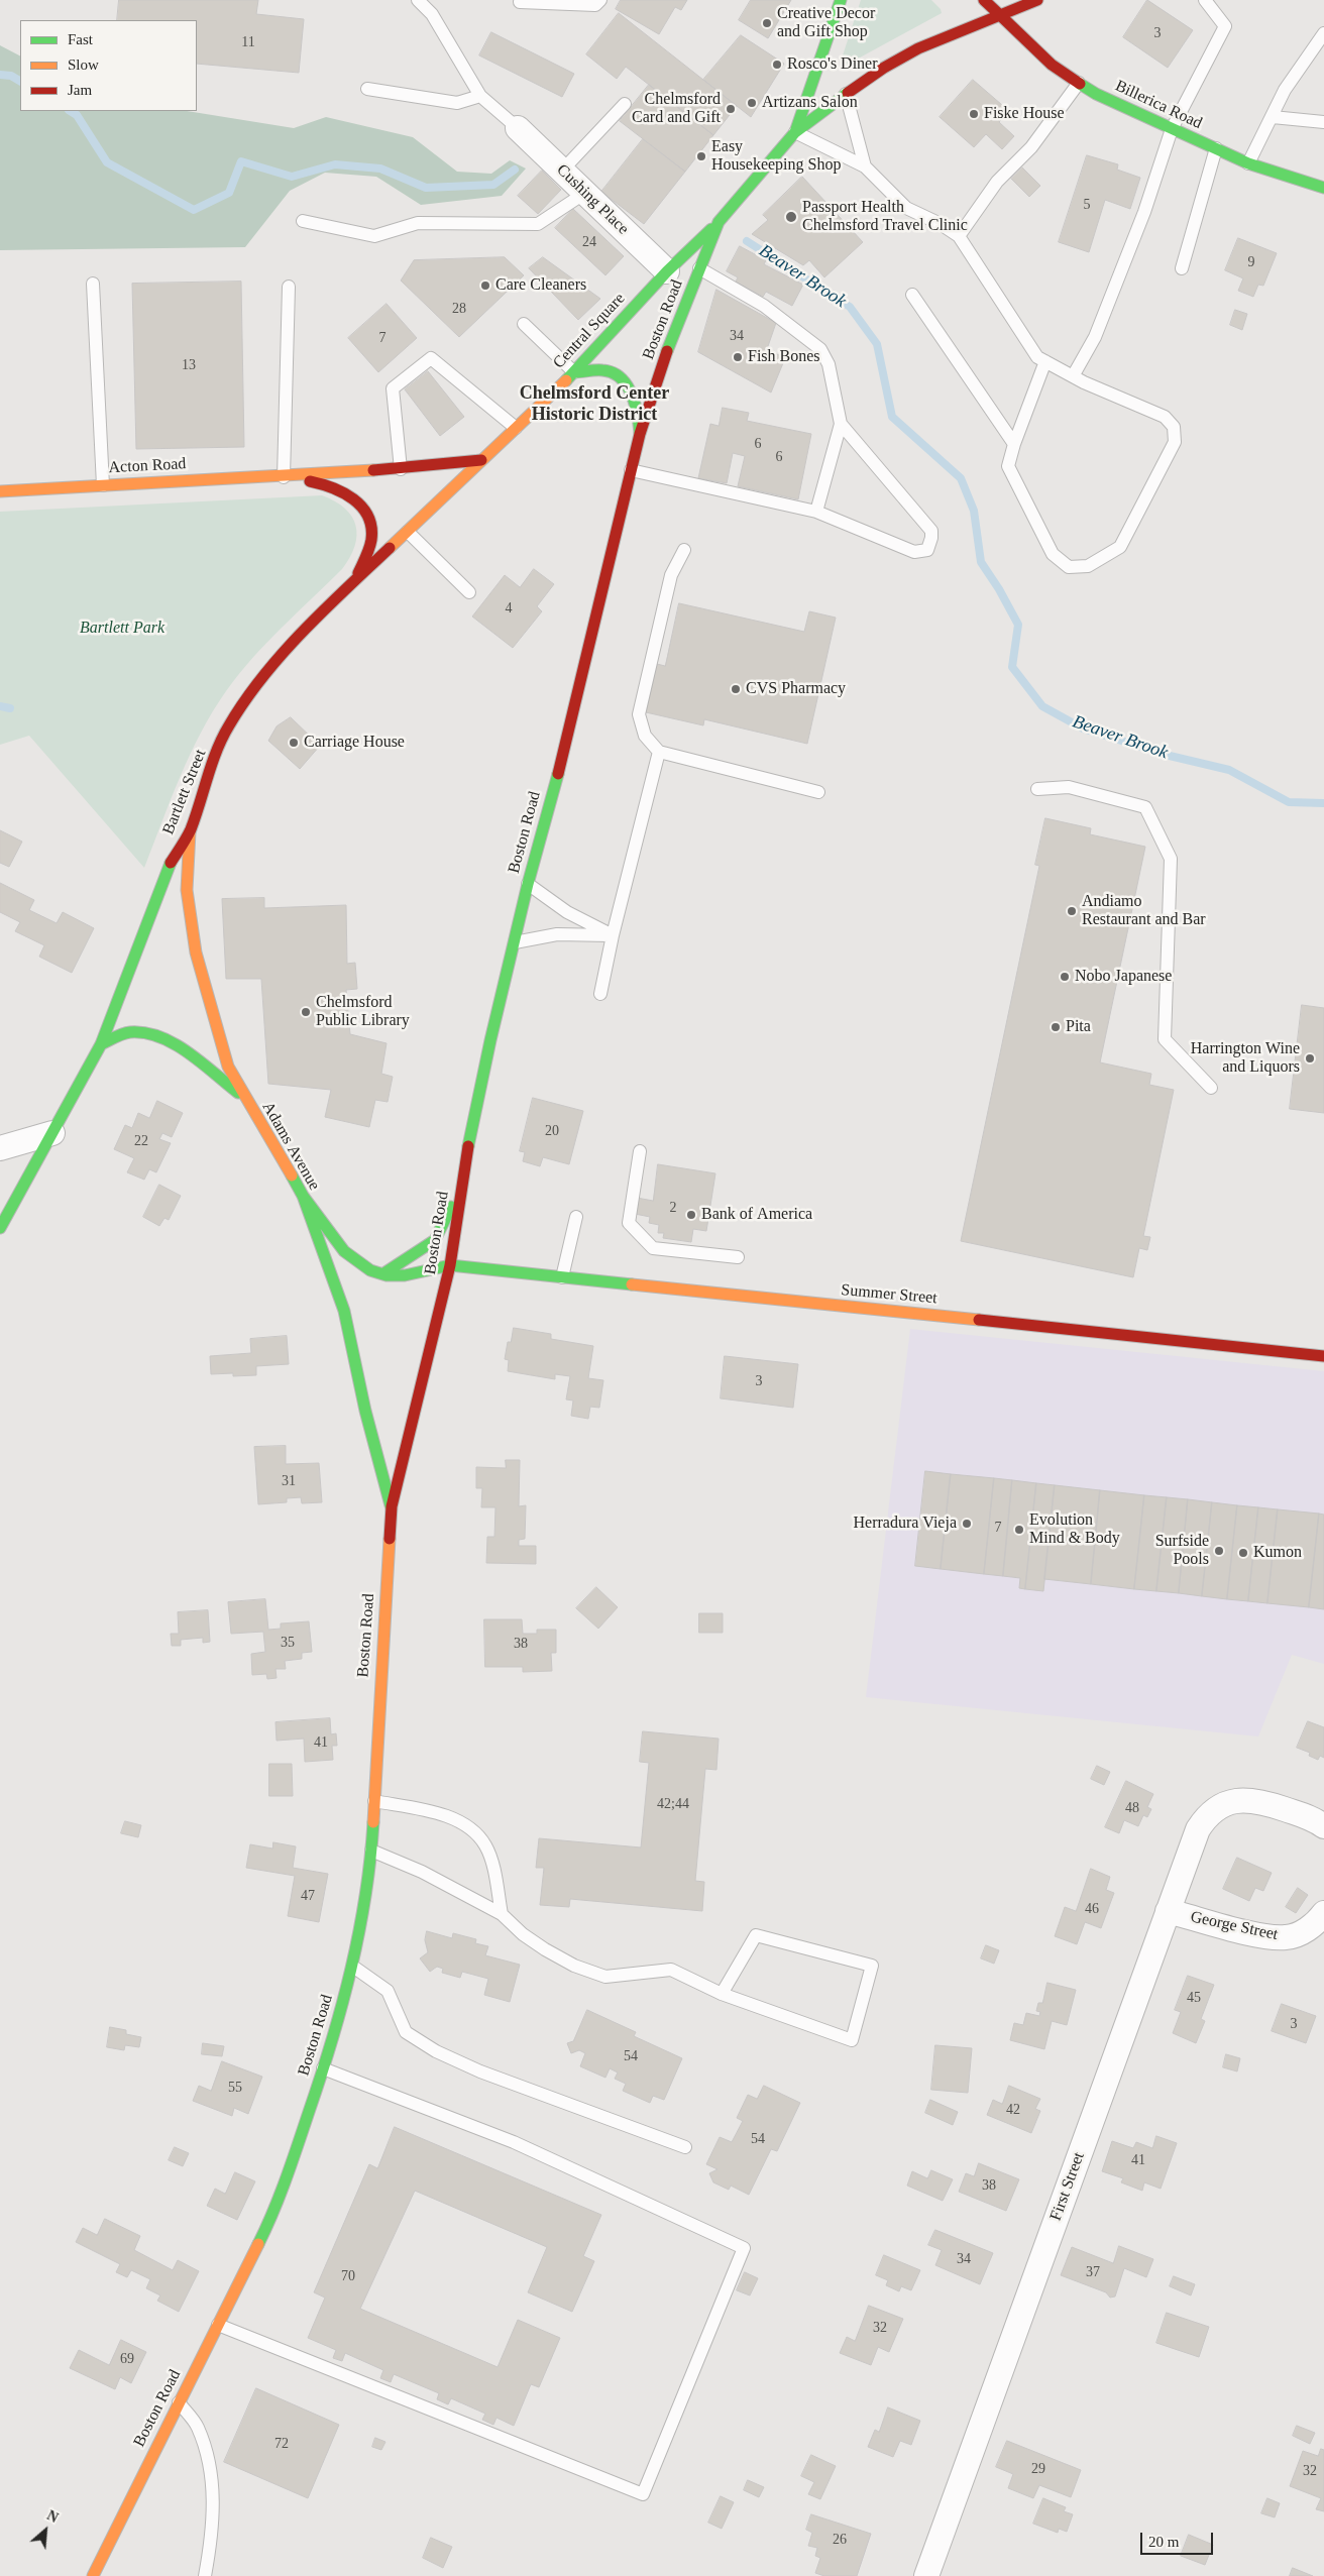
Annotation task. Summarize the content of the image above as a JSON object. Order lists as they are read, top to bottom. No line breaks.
{"streets":{"main road":["Billerica Road","Boston Road","Central Square","Acton Road","Bartlett Street","Adams Avenue","Summer Street"],"street":["Cushing Place","George Street","First Street"]},"crossings":[["Billerica Road","Boston Road"],["Cushing Place","Central Square"],["Boston Road","Central Square"],["Boston Road","Adams Avenue"],["Boston Road","Summer Street"],["Central Square","Acton Road"],["Central Square","Bartlett Street"],["Acton Road","Bartlett Street"],["Bartlett Street","Adams Avenue"],["George Street","First Street"]],"districts":["Chelmsford Center Historic District"],"water":["Beaver Brook"],"parks":["Bartlett Park"],"places":["Creative Decor and Gift Shop","Rosco's Diner","Artizans Salon","Chelmsford Card and Gift","Fiske House","Easy Housekeeping Shop","Passport Health Chelmsford Travel Clinic","Care Cleaners","Fish Bones","CVS Pharmacy","Carriage House","Andiamo Restaurant and Bar","Nobo Japanese","Chelmsford Public Library","Pita","Harrington Wine and Liquors","Bank of America","Herradura Vieja","Evolution Mind & Body","Surfside Pools","Kumon"],"house_numbers":["3","11","5","24","9","28","34","7","13","6","6","4","20","22","2","3","31","7","35","38","41","42;44","48","47","46","45","3","54","55","42","54","41","38","34","37","70","32","69","72","29","32","26"],"legend":["Fast","Slow","Jam"],"scale_bar":"20 m","north":"top right"}
